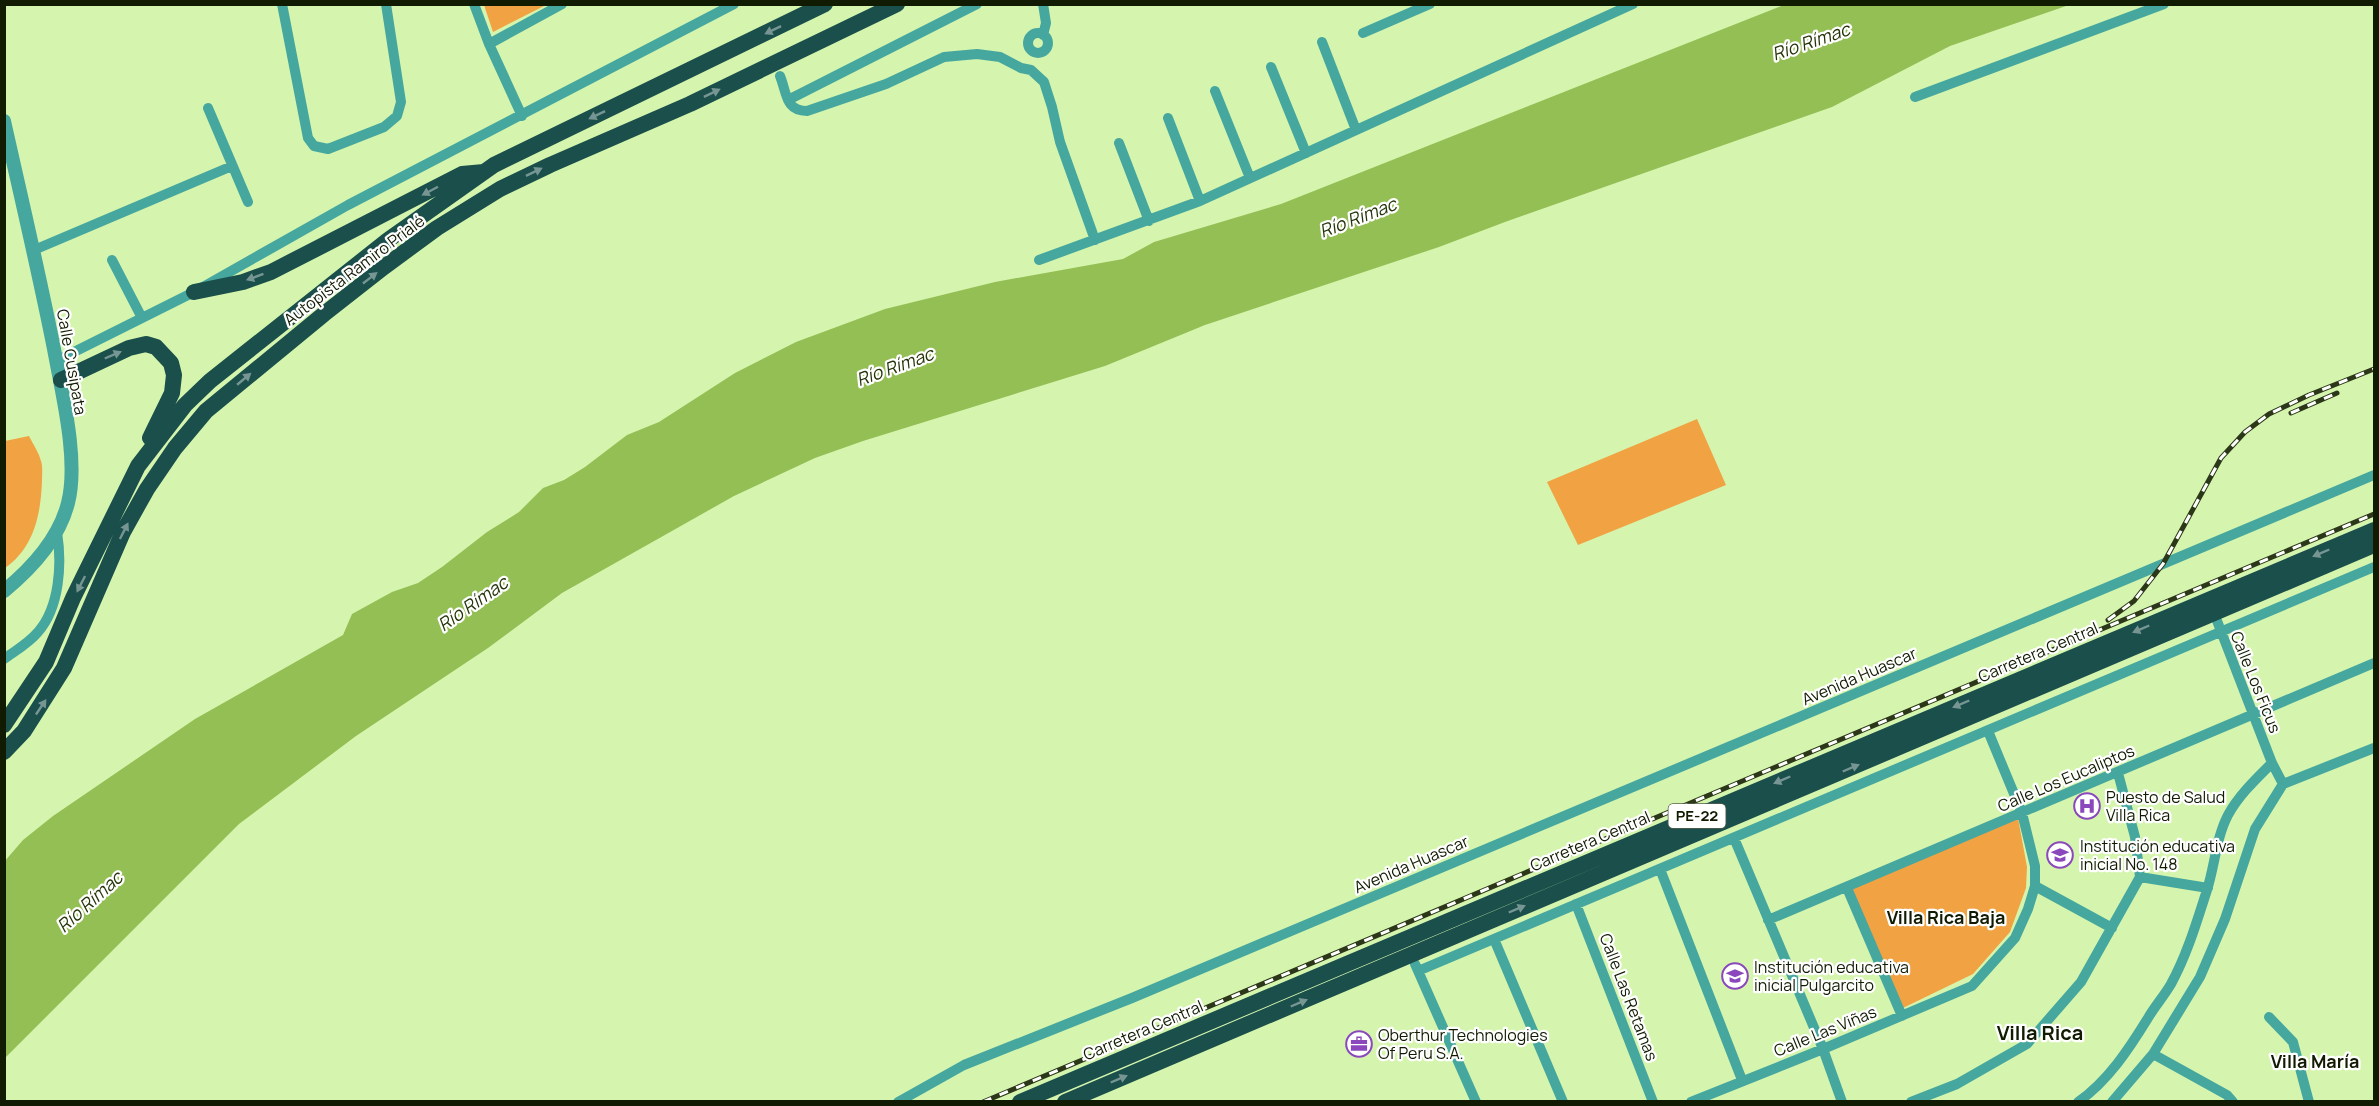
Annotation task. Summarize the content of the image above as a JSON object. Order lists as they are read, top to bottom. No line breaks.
{"streets":{"highway":["Autopista Ramiro Prialé","Carretera Central","PE-22"],"street":["Calle Cusipata","Avenida Huascar","Calle Los Ficus","Calle Los Eucaliptos","Calle Las Retamas","Calle Las Viñas"]},"crossings":[["Carretera Central","Calle Los Ficus"],["Calle Los Ficus","Calle Los Eucaliptos"],["Calle Los Eucaliptos","Calle Las Viñas"]],"districts":["Villa Rica Baja","Villa Rica","Villa María"],"water":["Río Rímac"],"places":{"hospital":["Puesto de Salud Villa Rica"],"school or university":["Institución educativa inicial No. 148","Institución educativa inicial Pulgarcito"],"office":["Oberthur Technologies Of Peru S.A."]}}
